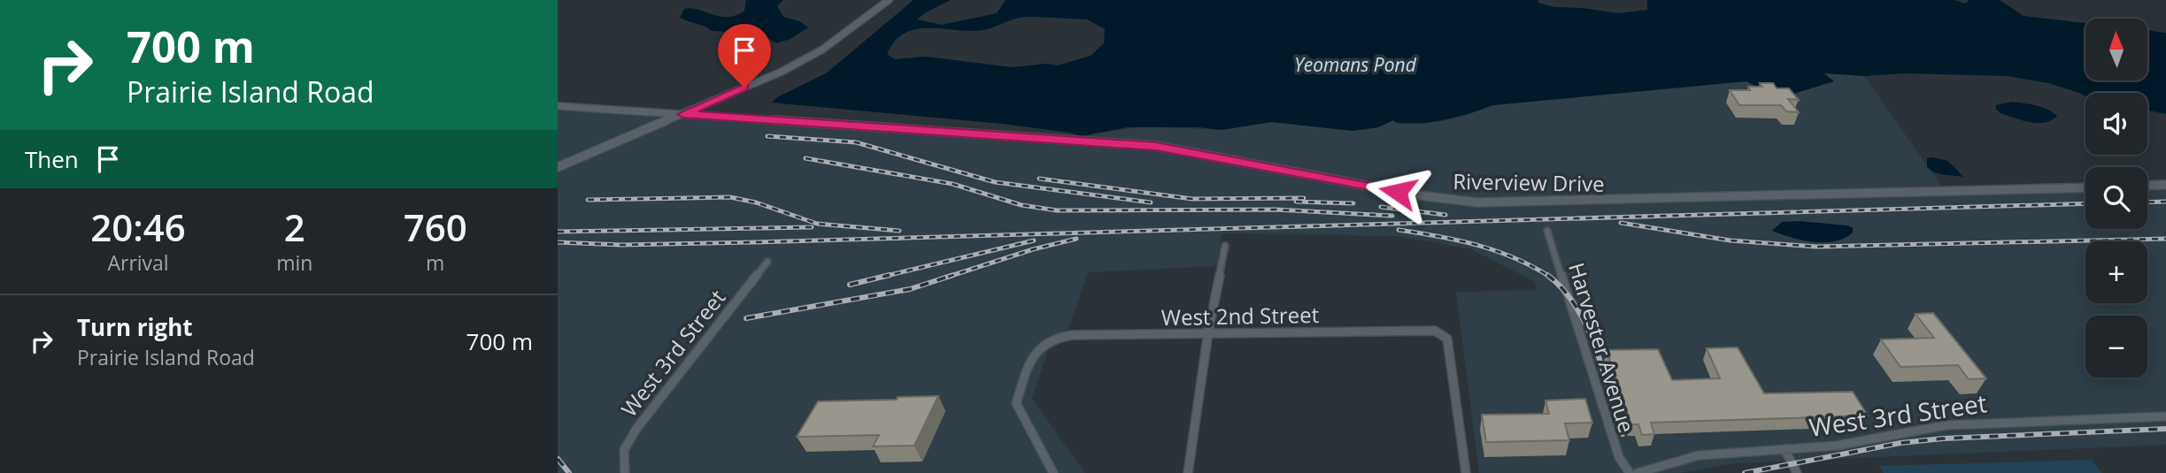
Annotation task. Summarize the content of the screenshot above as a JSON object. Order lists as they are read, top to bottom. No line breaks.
{"streets":{"street":["Riverview Drive","West 2nd Street","Harvester Avenue","West 3rd Street"]},"water":["Yeomans Pond"],"north":"top","page":{"turn":["700 m","Prairie Island Road"],"map_buttons":["+","−"],"then":"Then","eta":["20:46","Arrival","2","min","760","m"],"list":[{"name":"Turn right","note":"Prairie Island Road","value":"700 m"}]}}
